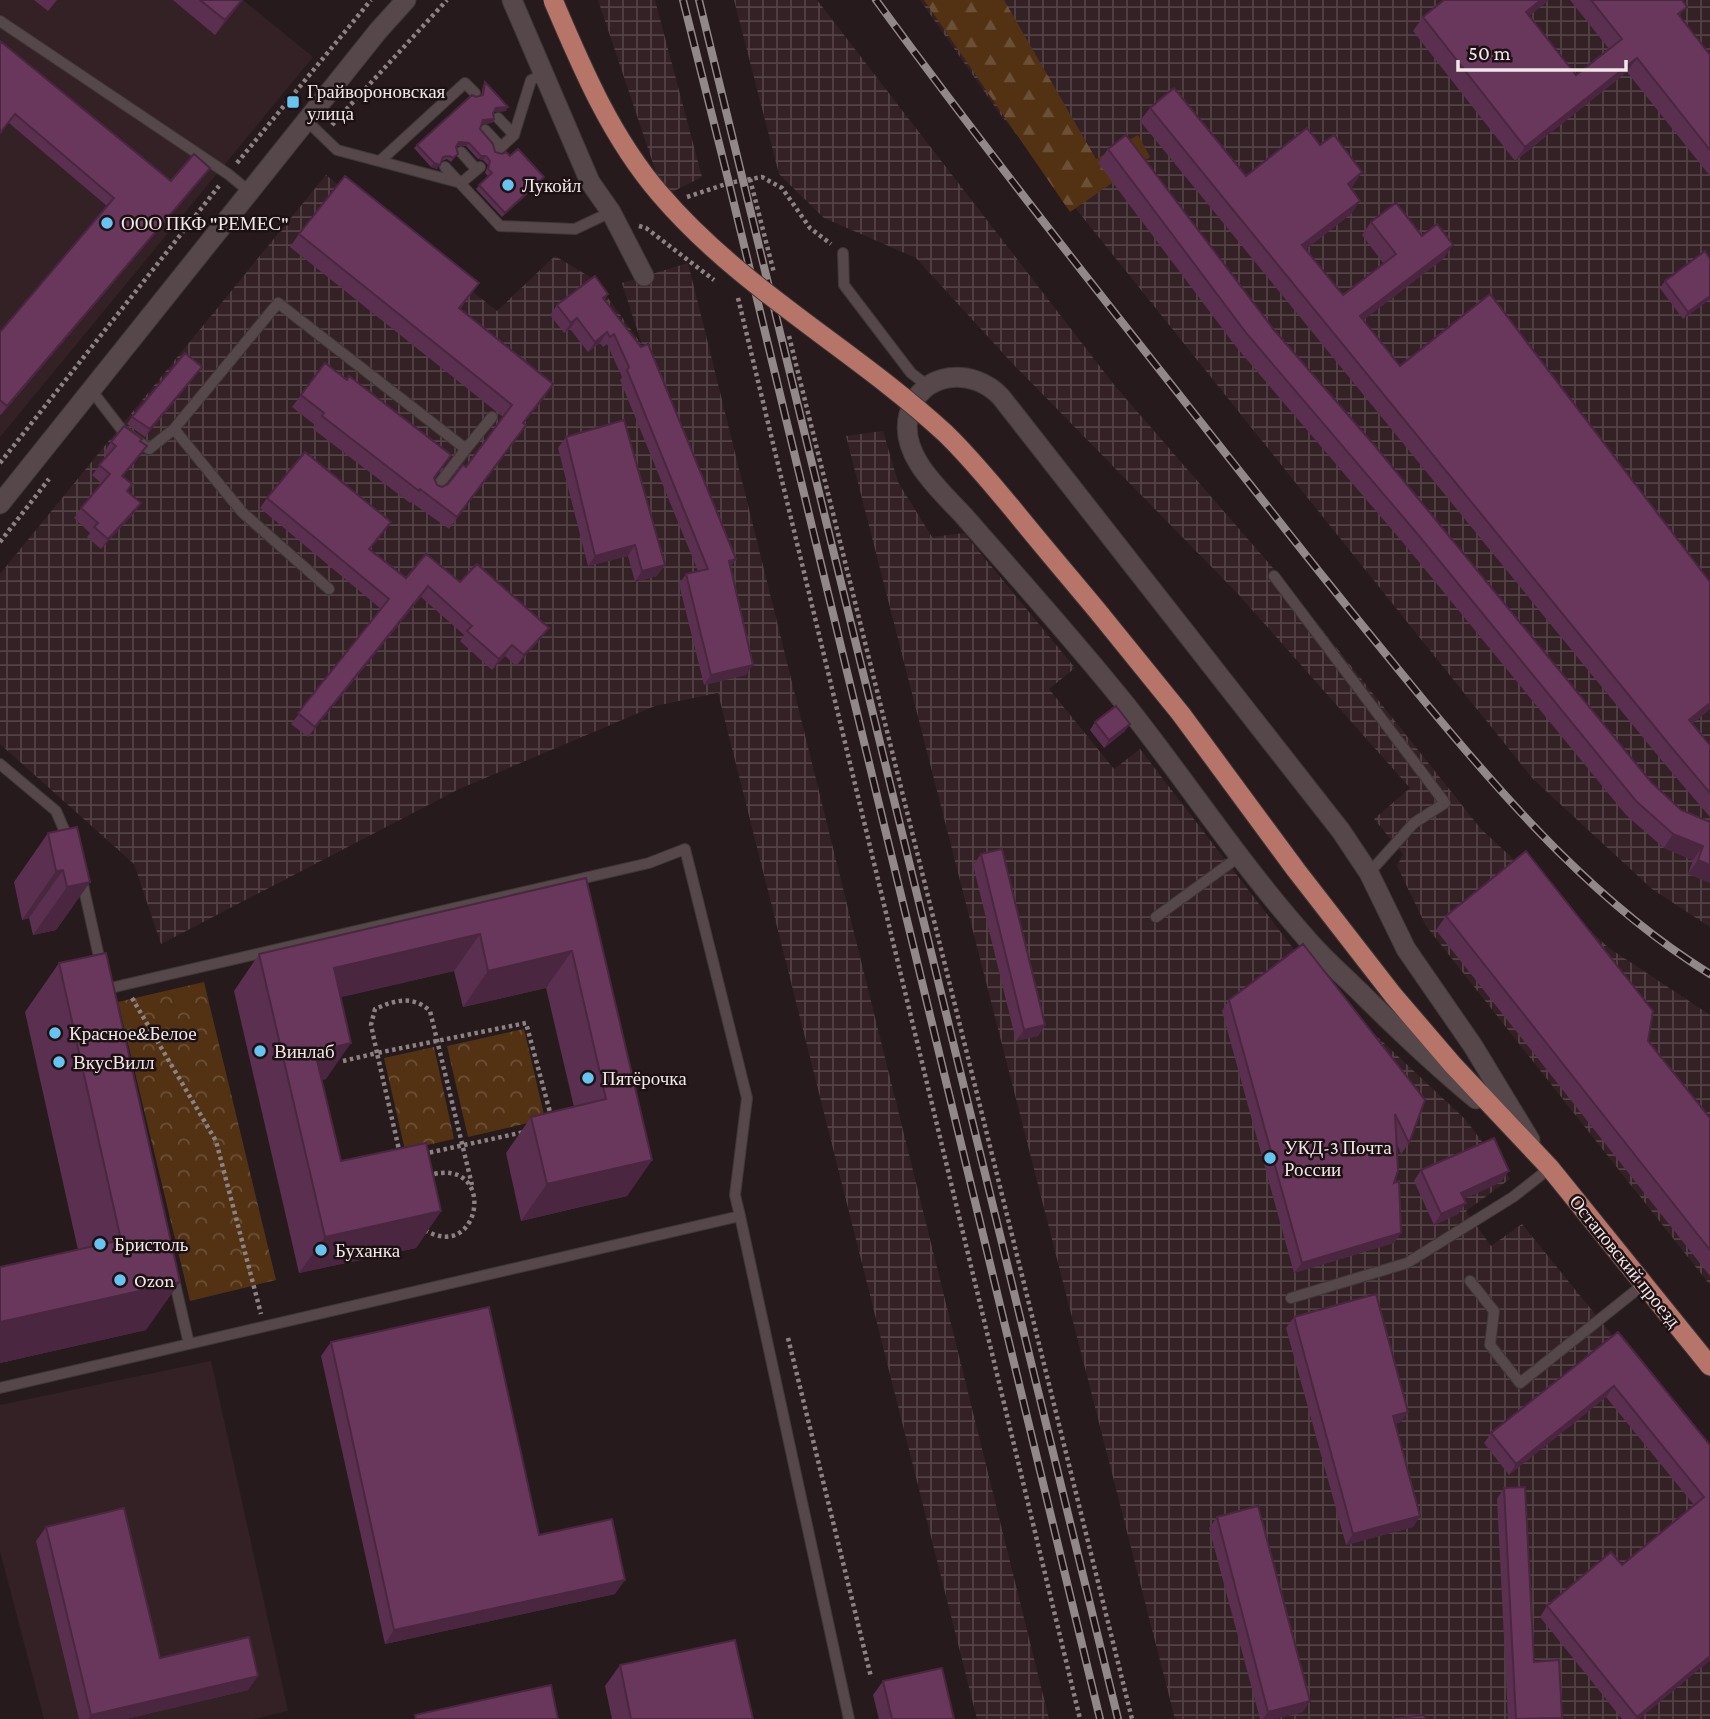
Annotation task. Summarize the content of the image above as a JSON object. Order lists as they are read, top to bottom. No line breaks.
{"streets":{"main road":["Остаповский проезд"]},"places":{"transit":["Грайвороновская улица"],"other":["Лукойл","ООО ПКФ \"РЕМЕС\"","Красное&Белое","Винлаб","ВкусВилл","Пятёрочка","УКД-3 Почта России","Бристоль","Буханка","Ozon"]},"scale_bar":"50 m"}
